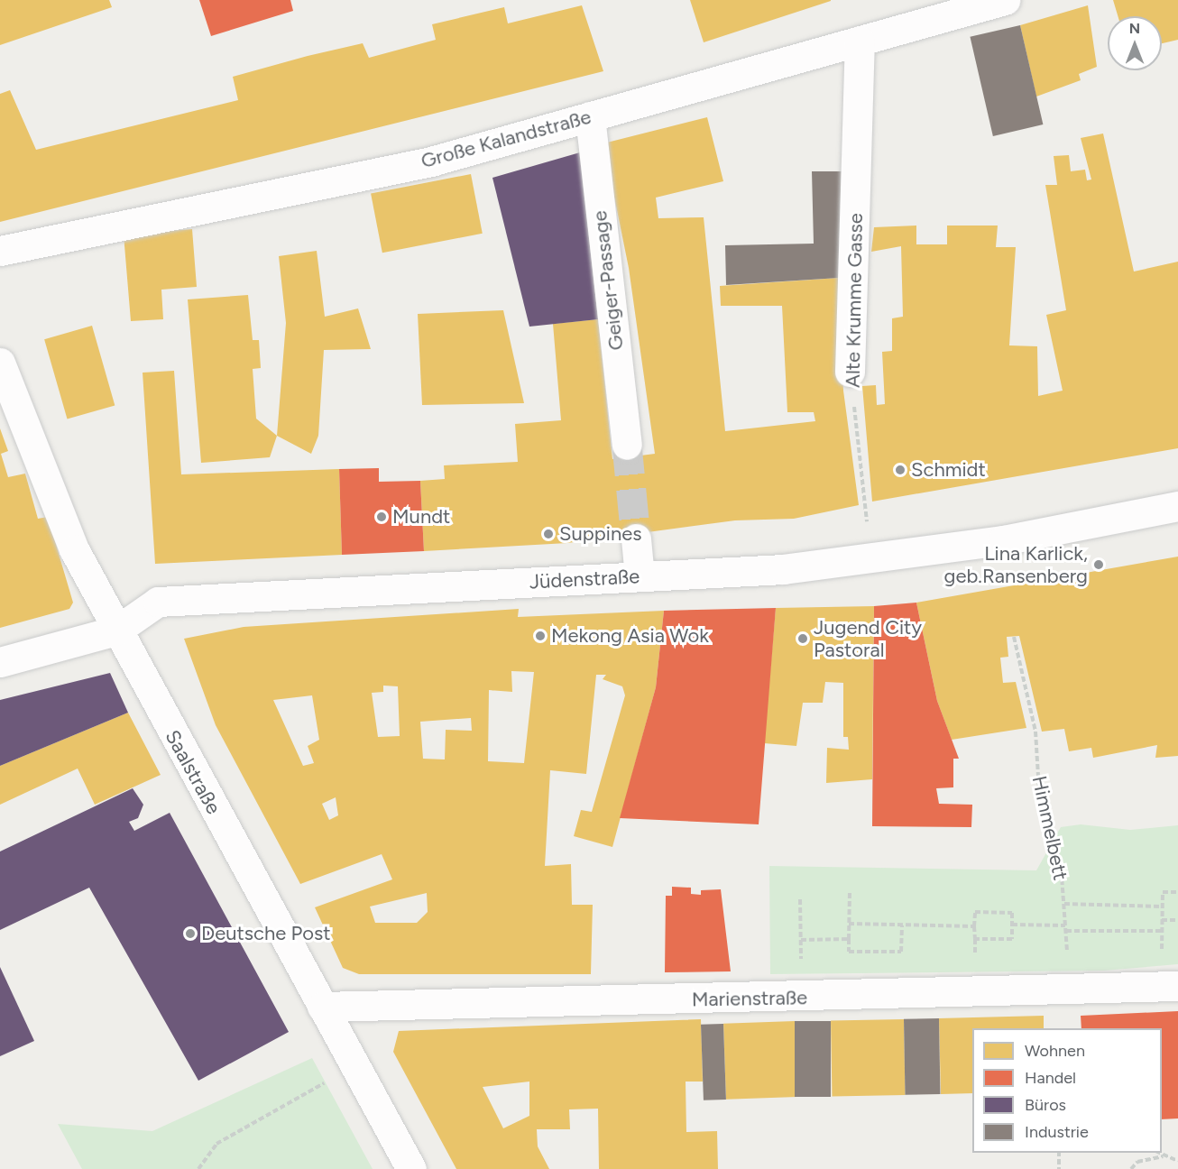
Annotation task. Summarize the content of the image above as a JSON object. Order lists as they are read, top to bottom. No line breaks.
{"streets":{"street":["Große Kalandstraße","Geiger-Passage","Alte Krumme Gasse","Jüdenstraße","Saalstraße","Marienstraße"],"path":["Himmelbett"]},"crossings":[["Große Kalandstraße","Geiger-Passage"],["Große Kalandstraße","Alte Krumme Gasse"],["Alte Krumme Gasse","Jüdenstraße"],["Jüdenstraße","Saalstraße"],["Saalstraße","Marienstraße"],["Himmelbett","Marienstraße"]],"places":["Schmidt","Mundt","Suppines","Lina Karlick, geb.Ransenberg","Mekong Asia Wok","Jugend City Pastoral","Deutsche Post"],"legend":["Wohnen","Handel","Büros","Industrie"],"north":"top"}
